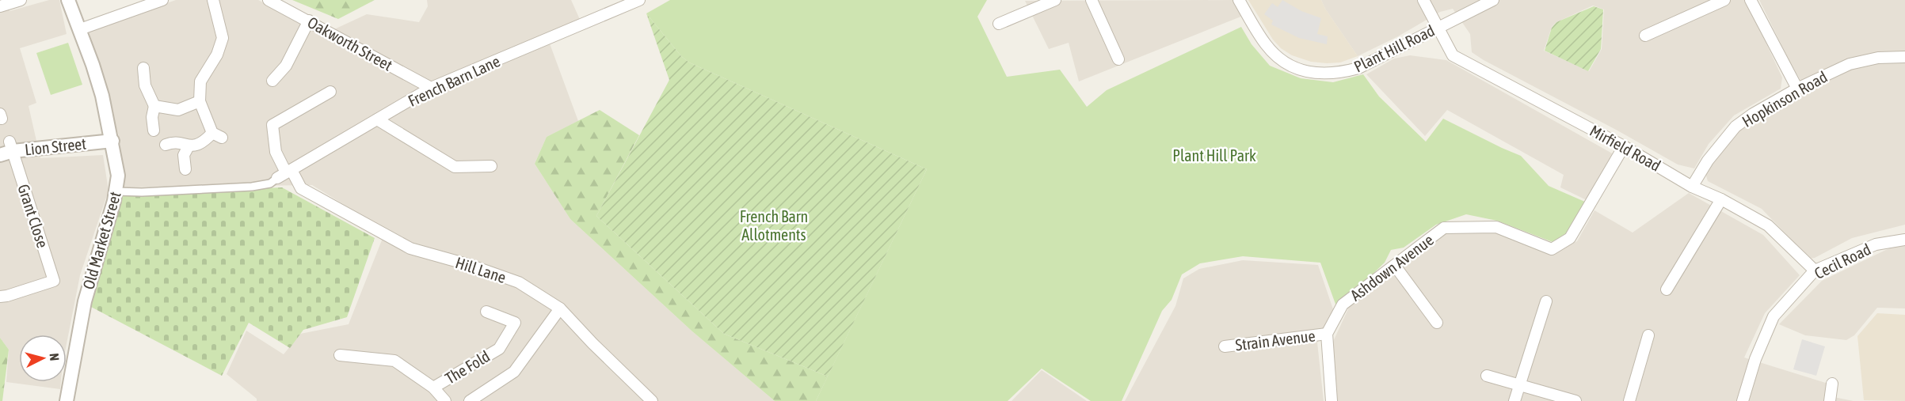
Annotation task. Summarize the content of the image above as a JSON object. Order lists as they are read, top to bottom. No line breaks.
{"streets":{"street":["Oakworth Street","Plant Hill Road","French Barn Lane","Hopkinson Road","Lion Street","Mirfield Road","Grant Close","Old Market Street","Cecil Road","Ashdown Avenue","Hill Lane","Strain Avenue","The Fold"]},"crossings":[["Oakworth Street","French Barn Lane"],["Plant Hill Road","Mirfield Road"],["French Barn Lane","Hill Lane"],["Hopkinson Road","Mirfield Road"],["Lion Street","Grant Close"],["Lion Street","Old Market Street"],["Mirfield Road","Cecil Road"],["Mirfield Road","Ashdown Avenue"],["Ashdown Avenue","Strain Avenue"]],"parks":["Plant Hill Park","French Barn Allotments"],"north":"right"}
